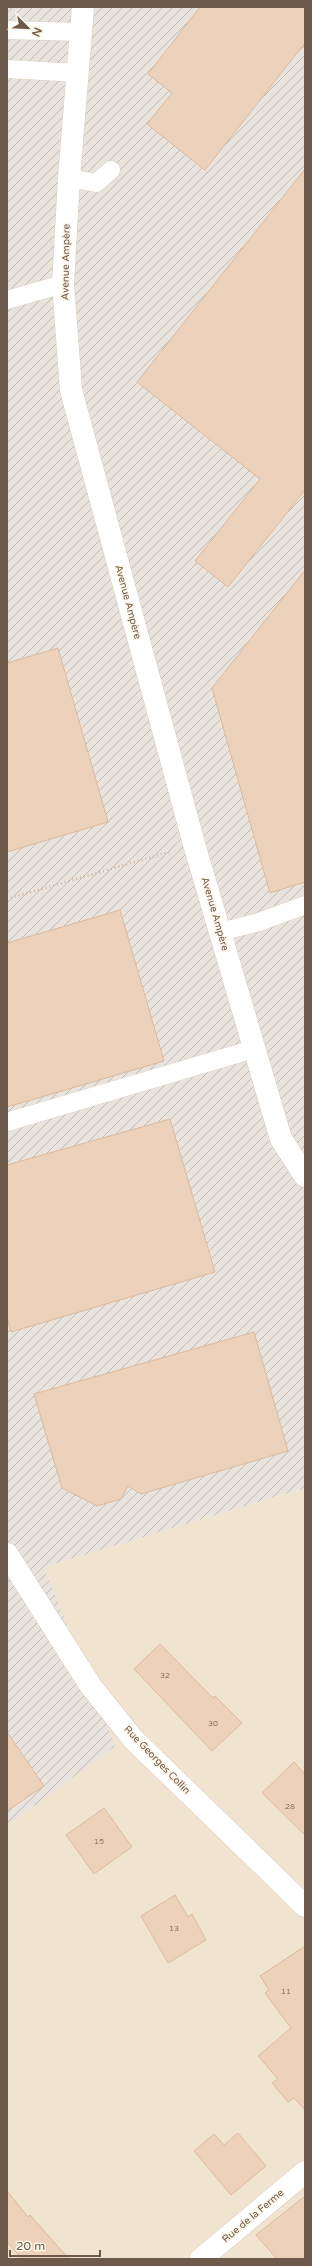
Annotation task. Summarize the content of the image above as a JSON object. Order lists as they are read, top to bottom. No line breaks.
{"streets":{"street":["Avenue Ampère","Rue Georges Collin","Rue de la Ferme"]},"house_numbers":["32","30","28","15","13","11"],"scale_bar":"20 m","north":"bottom right"}
